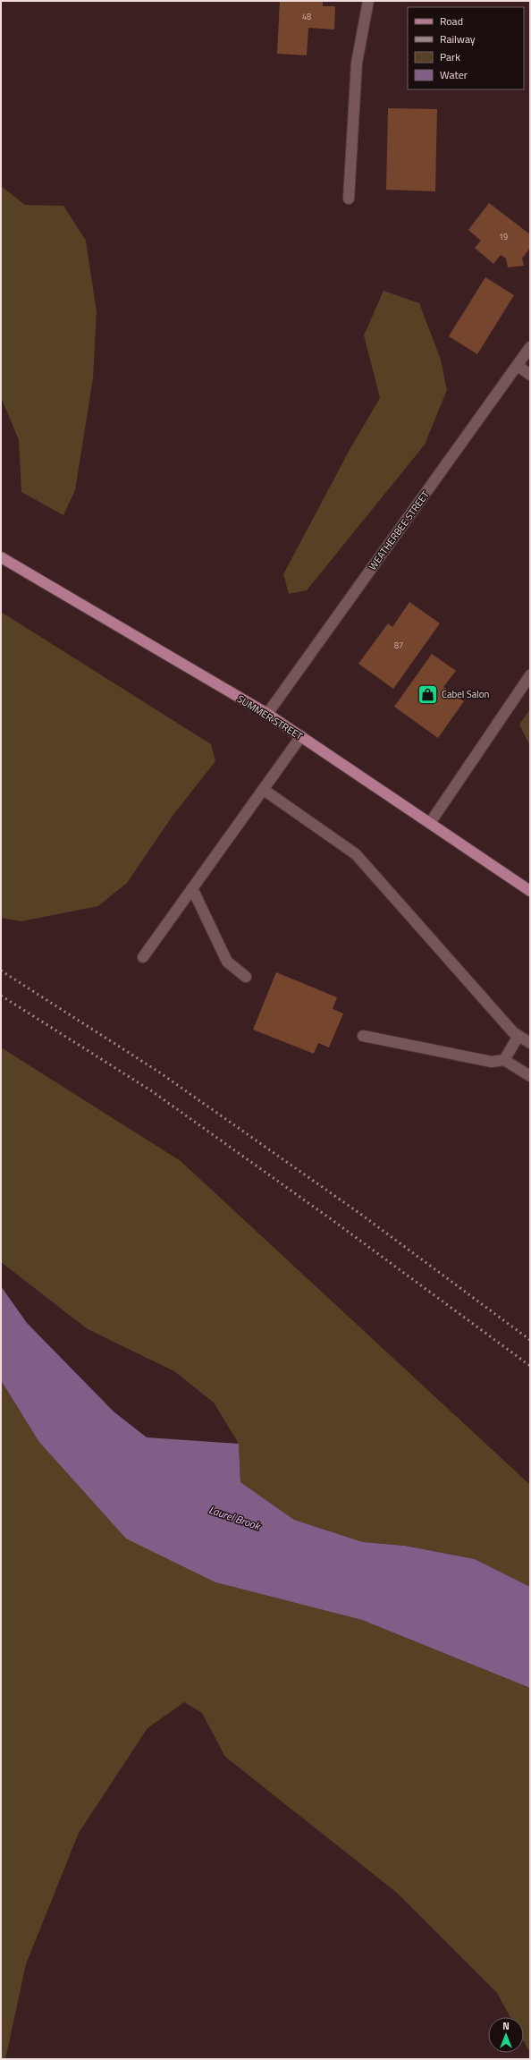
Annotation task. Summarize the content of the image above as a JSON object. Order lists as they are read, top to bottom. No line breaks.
{"streets":{"main road":["SUMMER STREET"],"street":["WEATHERBEE STREET"]},"crossings":[["WEATHERBEE STREET","SUMMER STREET"]],"water":["Laurel Brook"],"places":{"shop":["Cabel Salon"]},"house_numbers":["48","19","87"],"legend":["Road","Railway","Park","Water"],"north":"top"}
